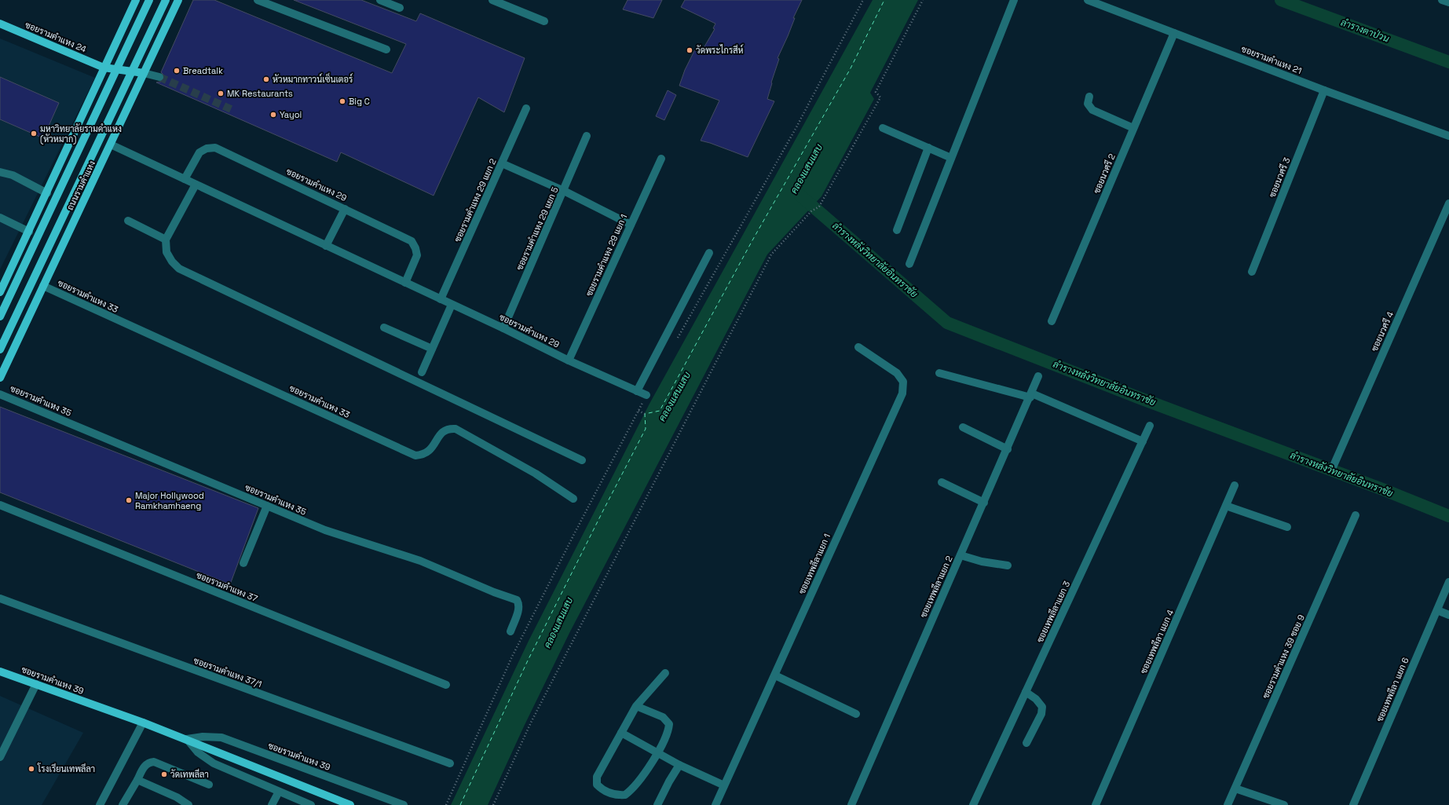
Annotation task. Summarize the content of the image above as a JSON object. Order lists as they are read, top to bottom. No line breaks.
{"streets":{"main road":["ซอยรามคำแหง 24","ถนนรามคำแหง","ซอยรามคำแหง 39"],"street":["ซอยรามคำแหง 21","ซอยนวศรี 2","ซอยนวศรี 3","ซอยรามคำแหง 29","ซอยรามคำแหง 29 แยก 2","ซอยรามคำแหง 29 แยก 5","ซอยรามคำแหง 29 แยก 1","ซอยรามคำแหง 33","ซอยนวศรี 4","ซอยรามคำแหง 35","ซอยเทพลีลาแยก 1","ซอยรามคำแหง 37","ซอยเทพลีลาแยก 2","ซอยเทพลีลาแยก 3","ซอยเทพลีลา แยก 4","ซอยรามคำแหง 39 ซอย 9","ซอยรามคำแหง 37/1","ซอยเทพลีลา แยก 6"]},"crossings":[["ซอยรามคำแหง 24","ถนนรามคำแหง"],["ซอยรามคำแหง 21","ซอยนวศรี 2"],["ซอยรามคำแหง 21","ซอยนวศรี 3"],["ซอยรามคำแหง 29","ถนนรามคำแหง"],["ซอยรามคำแหง 29","ซอยรามคำแหง 29 แยก 2"],["ซอยรามคำแหง 29","ซอยรามคำแหง 29 แยก 5"],["ซอยรามคำแหง 29","ซอยรามคำแหง 29 แยก 1"],["ถนนรามคำแหง","ซอยรามคำแหง 33"]],"water":["ลำรางตาป่วน","คลองแสนแสบ","ลำรางหลังวิทยาลัยอินทราชัย"],"places":["วัดพระไกรสีห์","Breadtalk","หัวหมากทาวน์เซ็นเตอร์","MK Restaurants","Big C","Yayoi","มหาวิทยาลัยรามคำแหง (หัวหมาก)","Major Hollywood Ramkhamhaeng","โรงเรียนเทพลีลา","วัดเทพลีลา"]}
